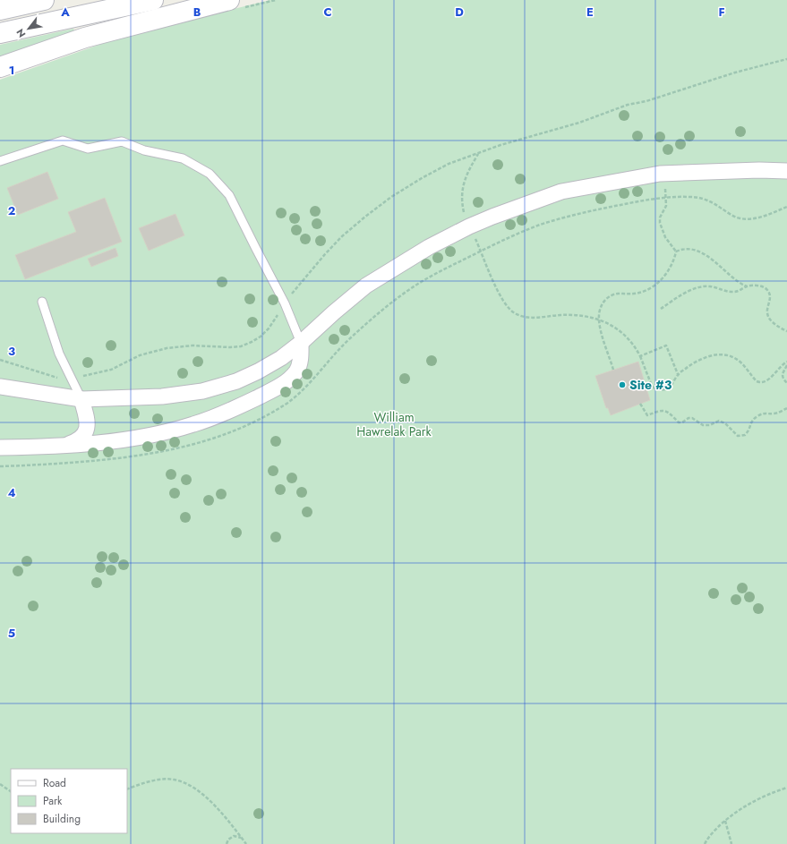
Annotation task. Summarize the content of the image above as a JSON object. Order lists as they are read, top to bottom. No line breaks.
{"parks":["William Hawrelak Park"],"places":["Site #3"],"legend":["Road","Park","Building"],"north":"bottom left","grid":{"columns":["A","B","C","D","E","F"],"rows":["1","2","3","4","5"]}}
